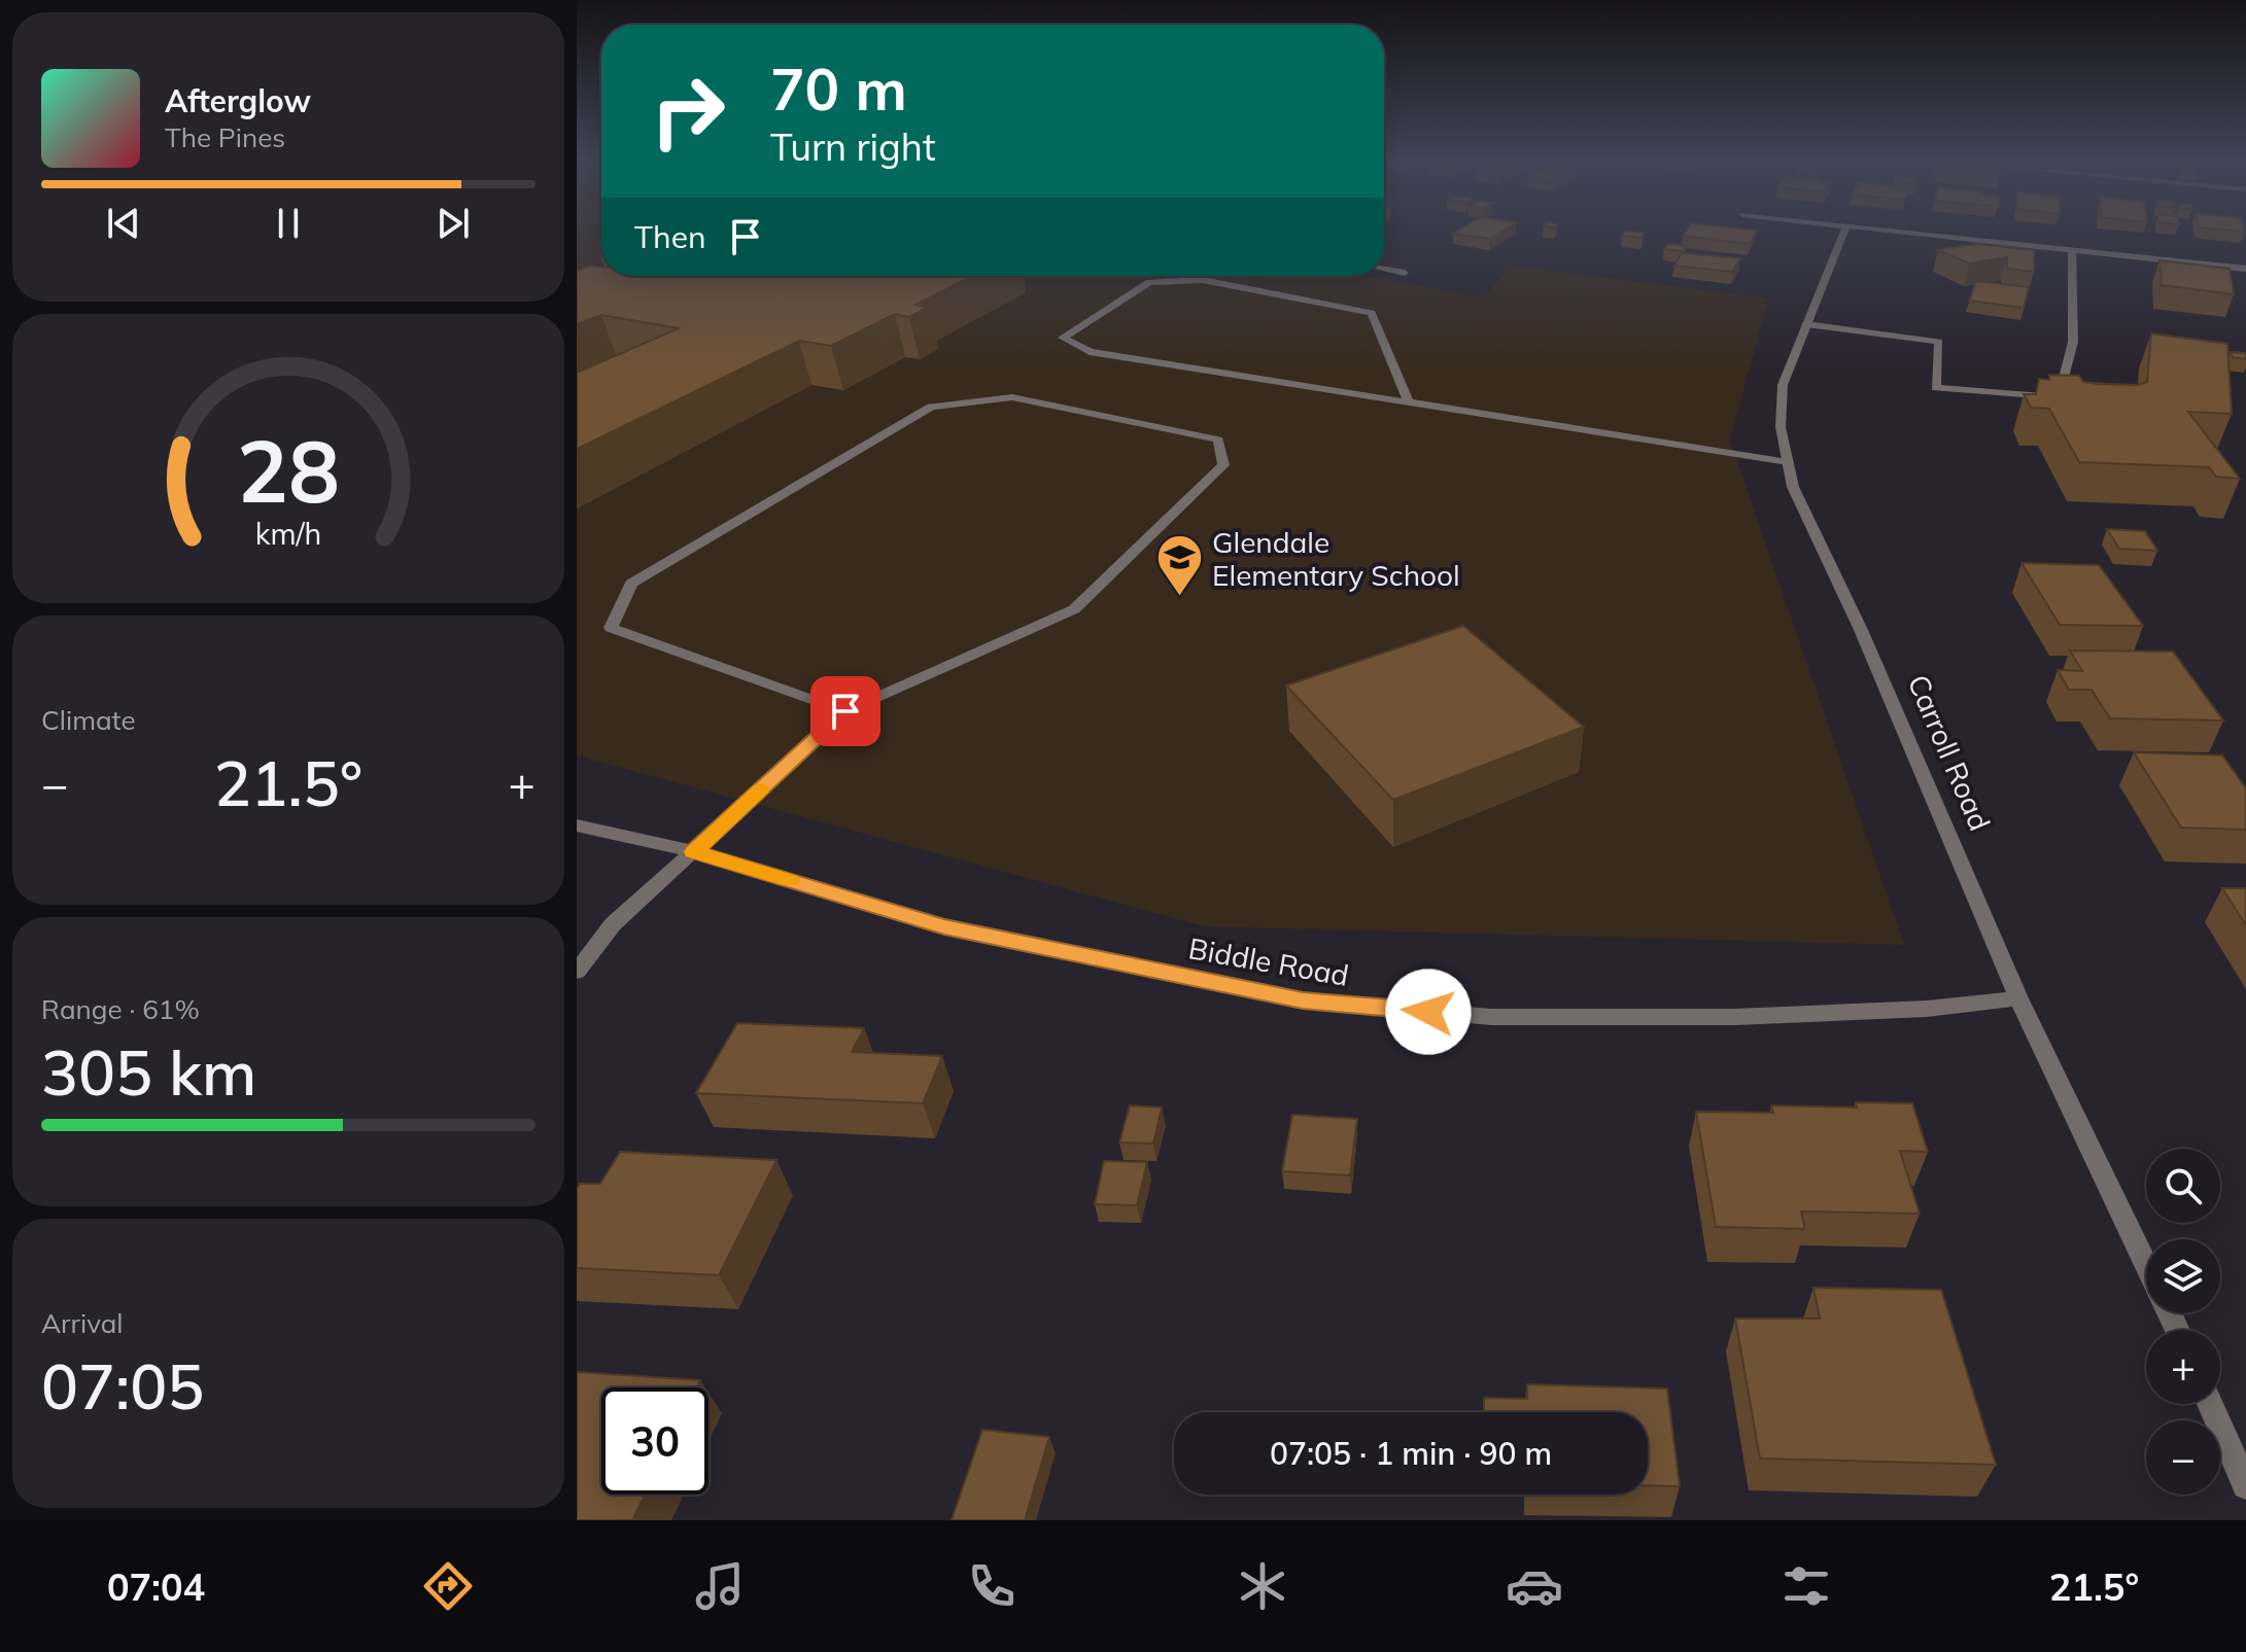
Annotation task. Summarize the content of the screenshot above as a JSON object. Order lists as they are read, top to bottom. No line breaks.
{"streets":{"street":["Carroll Road","Biddle Road"]},"crossings":[["Carroll Road","Biddle Road"]],"places":{"school or university":["Glendale Elementary School"]},"page":{"turn":["70 m","Turn right"],"song":["Afterglow","The Pines"],"then":"Then","tile":["Climate",["Range · 61%","305 km"],["Arrival","07:05"]],"heat":["−","21.5°","+"],"map_buttons":["+","−"],"limit":"30","trip":"07:05 · 1 min · 90 m","tabs":["07:04","21.5°"],"gauge":["28","km/h"]}}
